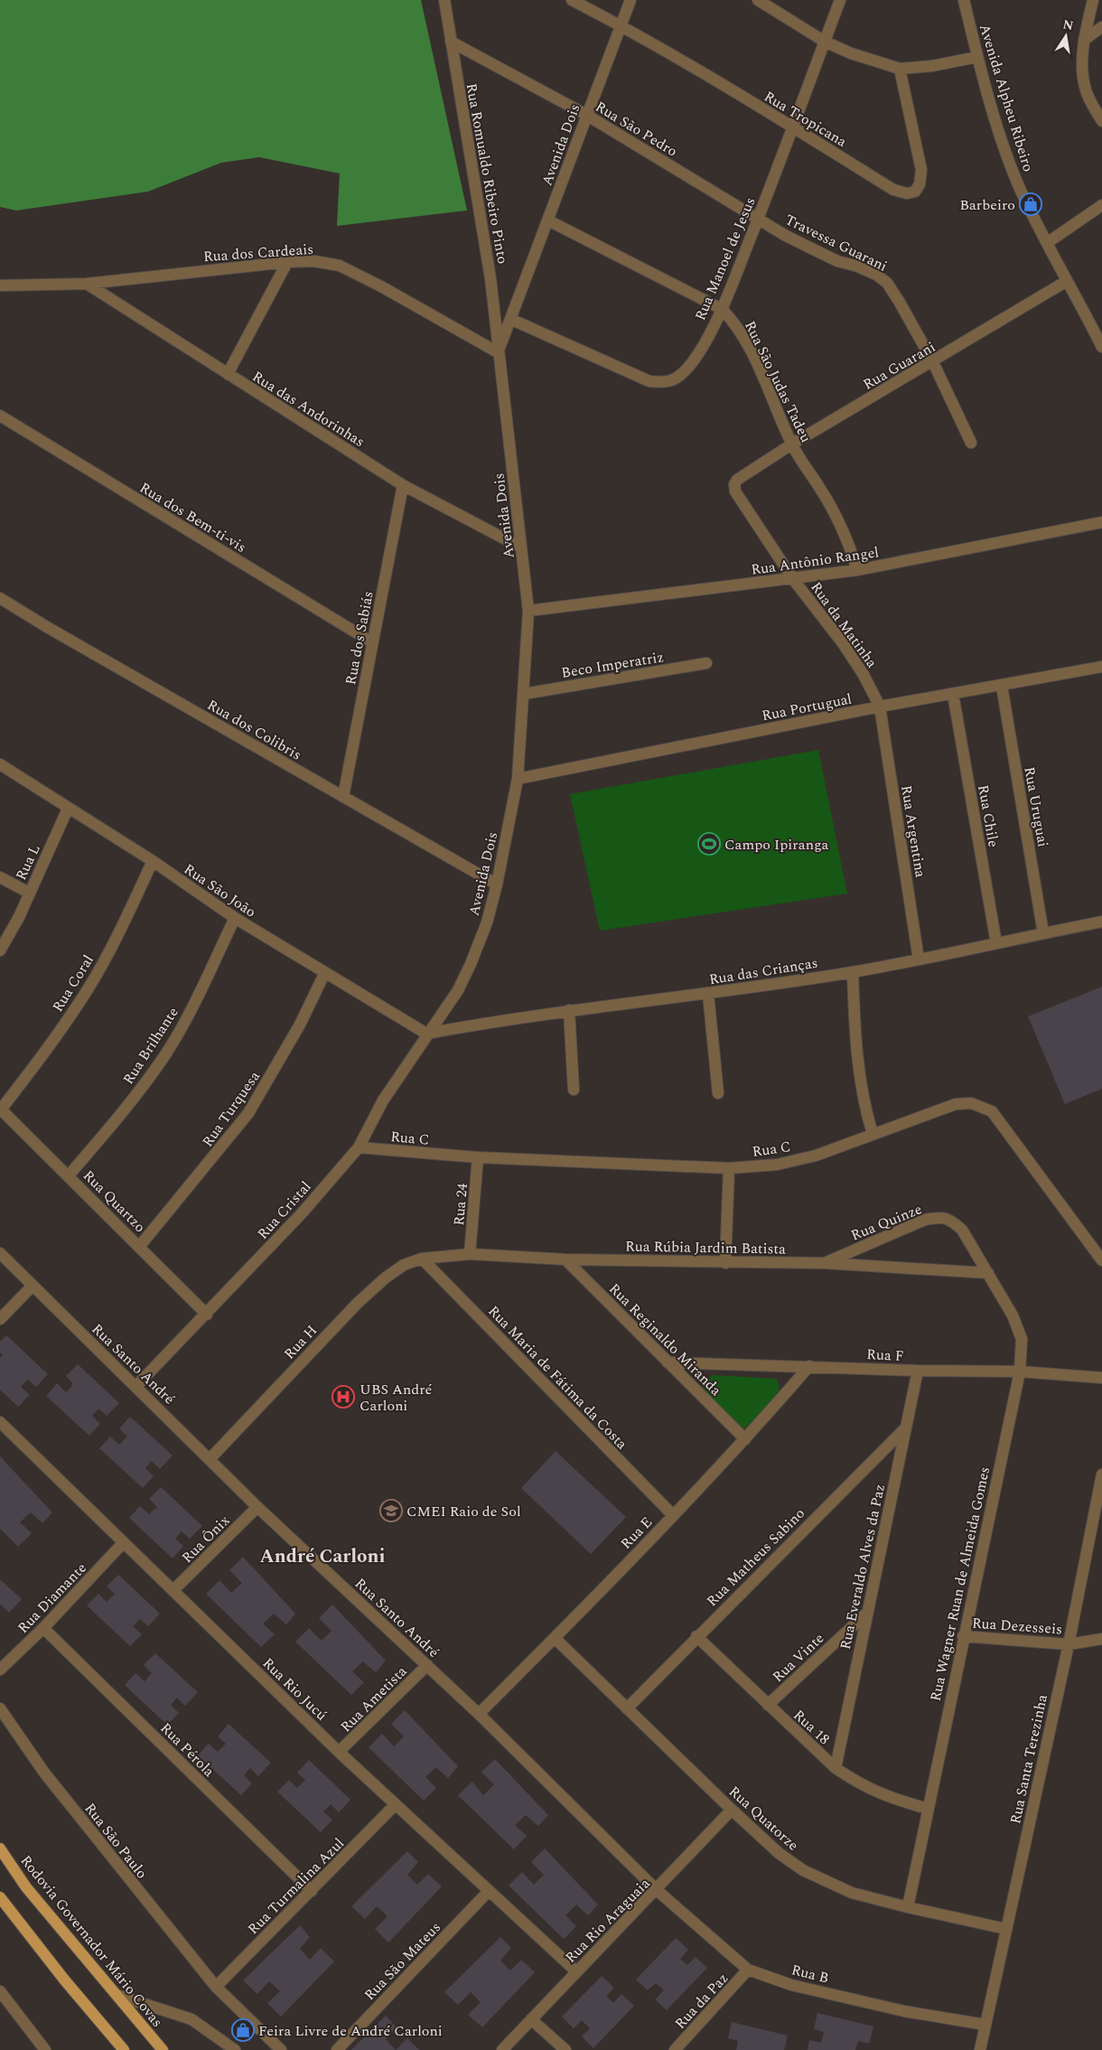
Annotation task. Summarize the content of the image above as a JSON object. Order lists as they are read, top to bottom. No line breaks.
{"streets":{"main road":["Rodovia Governador Mário Covas"],"street":["Avenida Alpheu Ribeiro","Rua Tropicana","Rua São Pedro","Avenida Dois","Rua Romualdo Ribeiro Pinto","Travessa Guarani","Rua dos Cardeais","Rua Manoel de Jesus","Rua Guarani","Rua São Judas Tadeu","Rua das Andorinhas","Rua dos Bem-ti-vis","Rua Antônio Rangel","Rua da Matinha","Rua dos Sabiás","Beco Imperatriz","Rua Portugual","Rua dos Colibris","Rua Uruguai","Rua Chile","Rua Argentina","Rua L","Rua São João","Rua das Crianças","Rua Coral","Rua Brilhante","Rua Turquesa","Rua C","Rua Quartzo","Rua 24","Rua Cristal","Rua Quinze","Rua Rúbia Jardim Batista","Rua Reginaldo Miranda","Rua H","Rua F","Rua Santo André","Rua Maria de Fátima da Costa","Rua E","Rua Ônix","Rua Matheus Sabino","Rua Everaldo Alves da Paz","Rua Wagner Ruan de Almeida Gomes","Rua Diamante","Rua Dezesseis","Rua Vinte","Rua Rio Jucú","Rua Ametista","Rua 18","Rua Pérola","Rua Santa Terezinha","Rua Quatorze","Rua São Paulo","Rua Turmalina Azul","Rua Rio Araguaia","Rua São Mateus","Rua B","Rua da Paz"]},"crossings":[["Avenida Alpheu Ribeiro","Rua Guarani"],["Rua Tropicana","Avenida Dois"],["Rua Tropicana","Rua Manoel de Jesus"],["Rua São Pedro","Avenida Dois"],["Rua São Pedro","Rua Romualdo Ribeiro Pinto"],["Rua São Pedro","Travessa Guarani"],["Rua São Pedro","Rua Manoel de Jesus"],["Avenida Dois","Rua Romualdo Ribeiro Pinto"],["Avenida Dois","Rua dos Cardeais"],["Avenida Dois","Rua Manoel de Jesus"],["Avenida Dois","Rua São Judas Tadeu"],["Avenida Dois","Rua das Andorinhas"],["Avenida Dois","Rua Antônio Rangel"],["Avenida Dois","Beco Imperatriz"],["Avenida Dois","Rua Portugual"],["Avenida Dois","Rua dos Colibris"],["Avenida Dois","Rua São João"],["Avenida Dois","Rua das Crianças"],["Avenida Dois","Rua Cristal"],["Rua Romualdo Ribeiro Pinto","Rua dos Cardeais"],["Travessa Guarani","Rua Manoel de Jesus"],["Travessa Guarani","Rua Guarani"],["Rua dos Cardeais","Rua das Andorinhas"],["Rua Manoel de Jesus","Rua São Judas Tadeu"],["Rua Guarani","Rua São Judas Tadeu"],["Rua Guarani","Rua da Matinha"],["Rua São Judas Tadeu","Rua Antônio Rangel"],["Rua das Andorinhas","Rua dos Sabiás"],["Rua dos Bem-ti-vis","Rua dos Sabiás"],["Rua Antônio Rangel","Rua da Matinha"],["Rua da Matinha","Rua Portugual"],["Rua da Matinha","Rua Argentina"],["Rua dos Sabiás","Rua dos Colibris"],["Rua Portugual","Rua Uruguai"],["Rua Portugual","Rua Chile"],["Rua Portugual","Rua Argentina"],["Rua Uruguai","Rua das Crianças"],["Rua Chile","Rua das Crianças"],["Rua Argentina","Rua das Crianças"],["Rua L","Rua São João"],["Rua São João","Rua das Crianças"],["Rua São João","Rua Coral"],["Rua São João","Rua Brilhante"],["Rua São João","Rua Turquesa"],["Rua São João","Rua Cristal"],["Rua das Crianças","Rua Cristal"],["Rua Coral","Rua Quartzo"],["Rua Brilhante","Rua Quartzo"],["Rua Turquesa","Rua Quartzo"],["Rua C","Rua 24"],["Rua C","Rua Cristal"],["Rua Quartzo","Rua Cristal"],["Rua 24","Rua Rúbia Jardim Batista"],["Rua Cristal","Rua Santo André"],["Rua Quinze","Rua Rúbia Jardim Batista"],["Rua Quinze","Rua Wagner Ruan de Almeida Gomes"],["Rua Rúbia Jardim Batista","Rua Reginaldo Miranda"],["Rua Rúbia Jardim Batista","Rua H"],["Rua Rúbia Jardim Batista","Rua Maria de Fátima da Costa"],["Rua Rúbia Jardim Batista","Rua Wagner Ruan de Almeida Gomes"],["Rua Reginaldo Miranda","Rua F"],["Rua Reginaldo Miranda","Rua E"],["Rua H","Rua Santo André"],["Rua H","Rua Maria de Fátima da Costa"],["Rua F","Rua E"],["Rua F","Rua Everaldo Alves da Paz"],["Rua F","Rua Wagner Ruan de Almeida Gomes"],["Rua Santo André","Rua E"],["Rua Santo André","Rua Ônix"],["Rua Santo André","Rua Ametista"],["Rua Santo André","Rua Rio Araguaia"],["Rua Santo André","Rua B"],["Rua Maria de Fátima da Costa","Rua E"],["Rua E","Rua Quatorze"],["Rua Ônix","Rua Rio Jucú"],["Rua Matheus Sabino","Rua Everaldo Alves da Paz"],["Rua Matheus Sabino","Rua 18"],["Rua Matheus Sabino","Rua Quatorze"],["Rua Everaldo Alves da Paz","Rua Vinte"],["Rua Everaldo Alves da Paz","Rua 18"],["Rua Wagner Ruan de Almeida Gomes","Rua Dezesseis"],["Rua Wagner Ruan de Almeida Gomes","Rua 18"],["Rua Wagner Ruan de Almeida Gomes","Rua Quatorze"],["Rua Diamante","Rua Rio Jucú"],["Rua Diamante","Rua Pérola"],["Rua Dezesseis","Rua Santa Terezinha"],["Rua Vinte","Rua 18"],["Rua Rio Jucú","Rua Ametista"],["Rua Rio Jucú","Rua Turmalina Azul"],["Rua Rio Jucú","Rua Rio Araguaia"],["Rua Rio Jucú","Rua São Mateus"],["Rua Pérola","Rua Turmalina Azul"],["Rua Santa Terezinha","Rua Quatorze"],["Rua Santa Terezinha","Rua B"],["Rua Quatorze","Rua Rio Araguaia"],["Rua São Paulo","Rua Turmalina Azul"],["Rua Rio Araguaia","Rua B"],["Rua B","Rua da Paz"]],"districts":["André Carloni"],"places":{"shop":["Barbeiro","Feira Livre de André Carloni"],"sports":["Campo Ipiranga"],"hospital":["UBS André Carloni"],"school or university":["CMEI Raio de Sol"]},"north":"top"}
